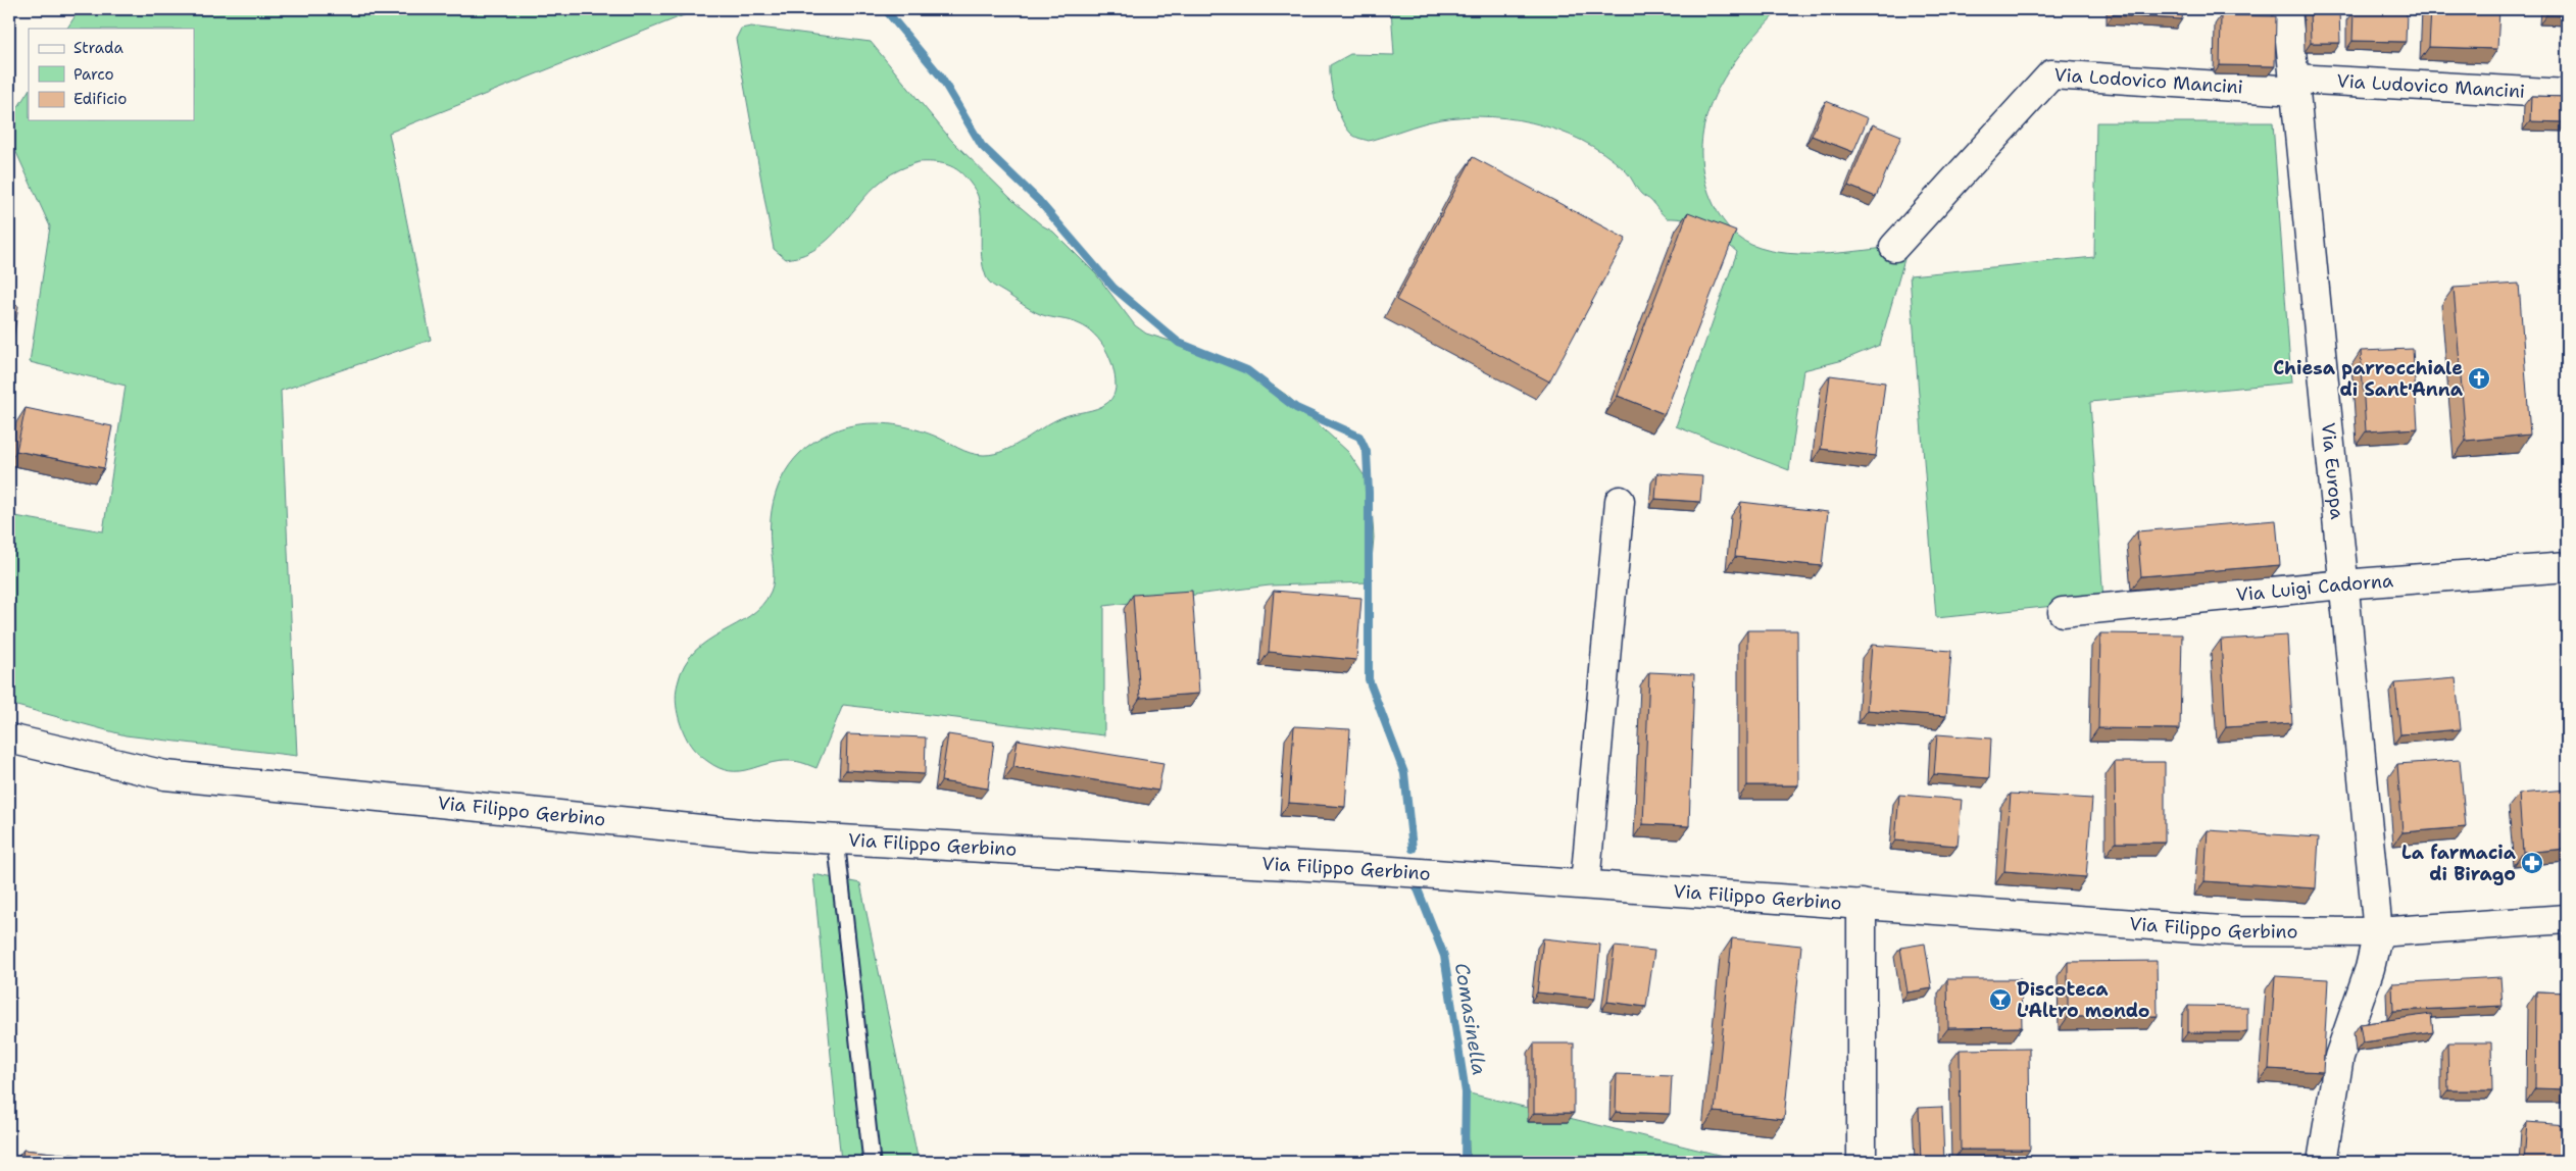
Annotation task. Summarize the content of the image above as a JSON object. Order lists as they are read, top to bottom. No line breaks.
{"streets":{"street":["Via Lodovico Mancini","Via Ludovico Mancini","Via Europa","Via Luigi Cadorna","Via Filippo Gerbino"]},"crossings":[["Via Lodovico Mancini","Via Ludovico Mancini"],["Via Lodovico Mancini","Via Europa"],["Via Ludovico Mancini","Via Europa"],["Via Europa","Via Luigi Cadorna"],["Via Europa","Via Filippo Gerbino"]],"water":["Comasinella"],"places":{"church":["Chiesa parrocchiale di Sant'Anna"],"pharmacy":["La farmacia di Birago"],"bar":["Discoteca L'Altro mondo"]},"legend":["Strada","Parco","Edificio"]}
